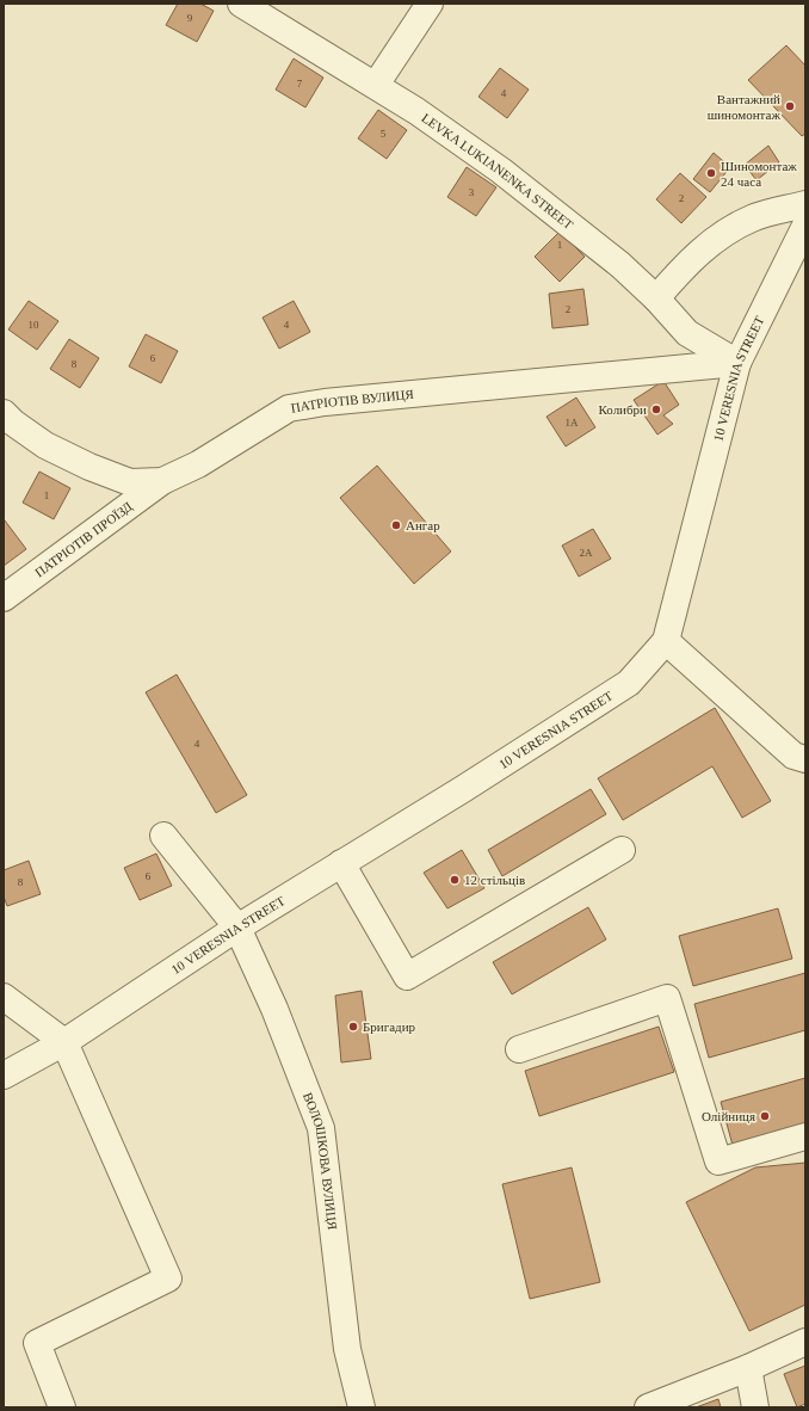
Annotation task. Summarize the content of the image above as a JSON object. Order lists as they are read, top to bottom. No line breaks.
{"streets":{"street":["LEVKA LUKIANENKA STREET","10 VERESNIA STREET","ПАТРІОТІВ ВУЛИЦЯ","ПАТРІОТІВ ПРОЇЗД","ВОЛОШКОВА ВУЛИЦЯ"]},"crossings":[["LEVKA LUKIANENKA STREET","10 VERESNIA STREET"],["LEVKA LUKIANENKA STREET","ПАТРІОТІВ ВУЛИЦЯ"],["10 VERESNIA STREET","ПАТРІОТІВ ВУЛИЦЯ"],["10 VERESNIA STREET","ВОЛОШКОВА ВУЛИЦЯ"],["ПАТРІОТІВ ВУЛИЦЯ","ПАТРІОТІВ ПРОЇЗД"]],"places":["Вантажний шиномонтаж","Шиномонтаж 24 часа","Колибри","Ангар","12 стільців","Бригадир","Олійниця"],"house_numbers":["9","7","4","5","3","2","1","2","10","4","6","8","1А","1","2А","4","6","8"]}
